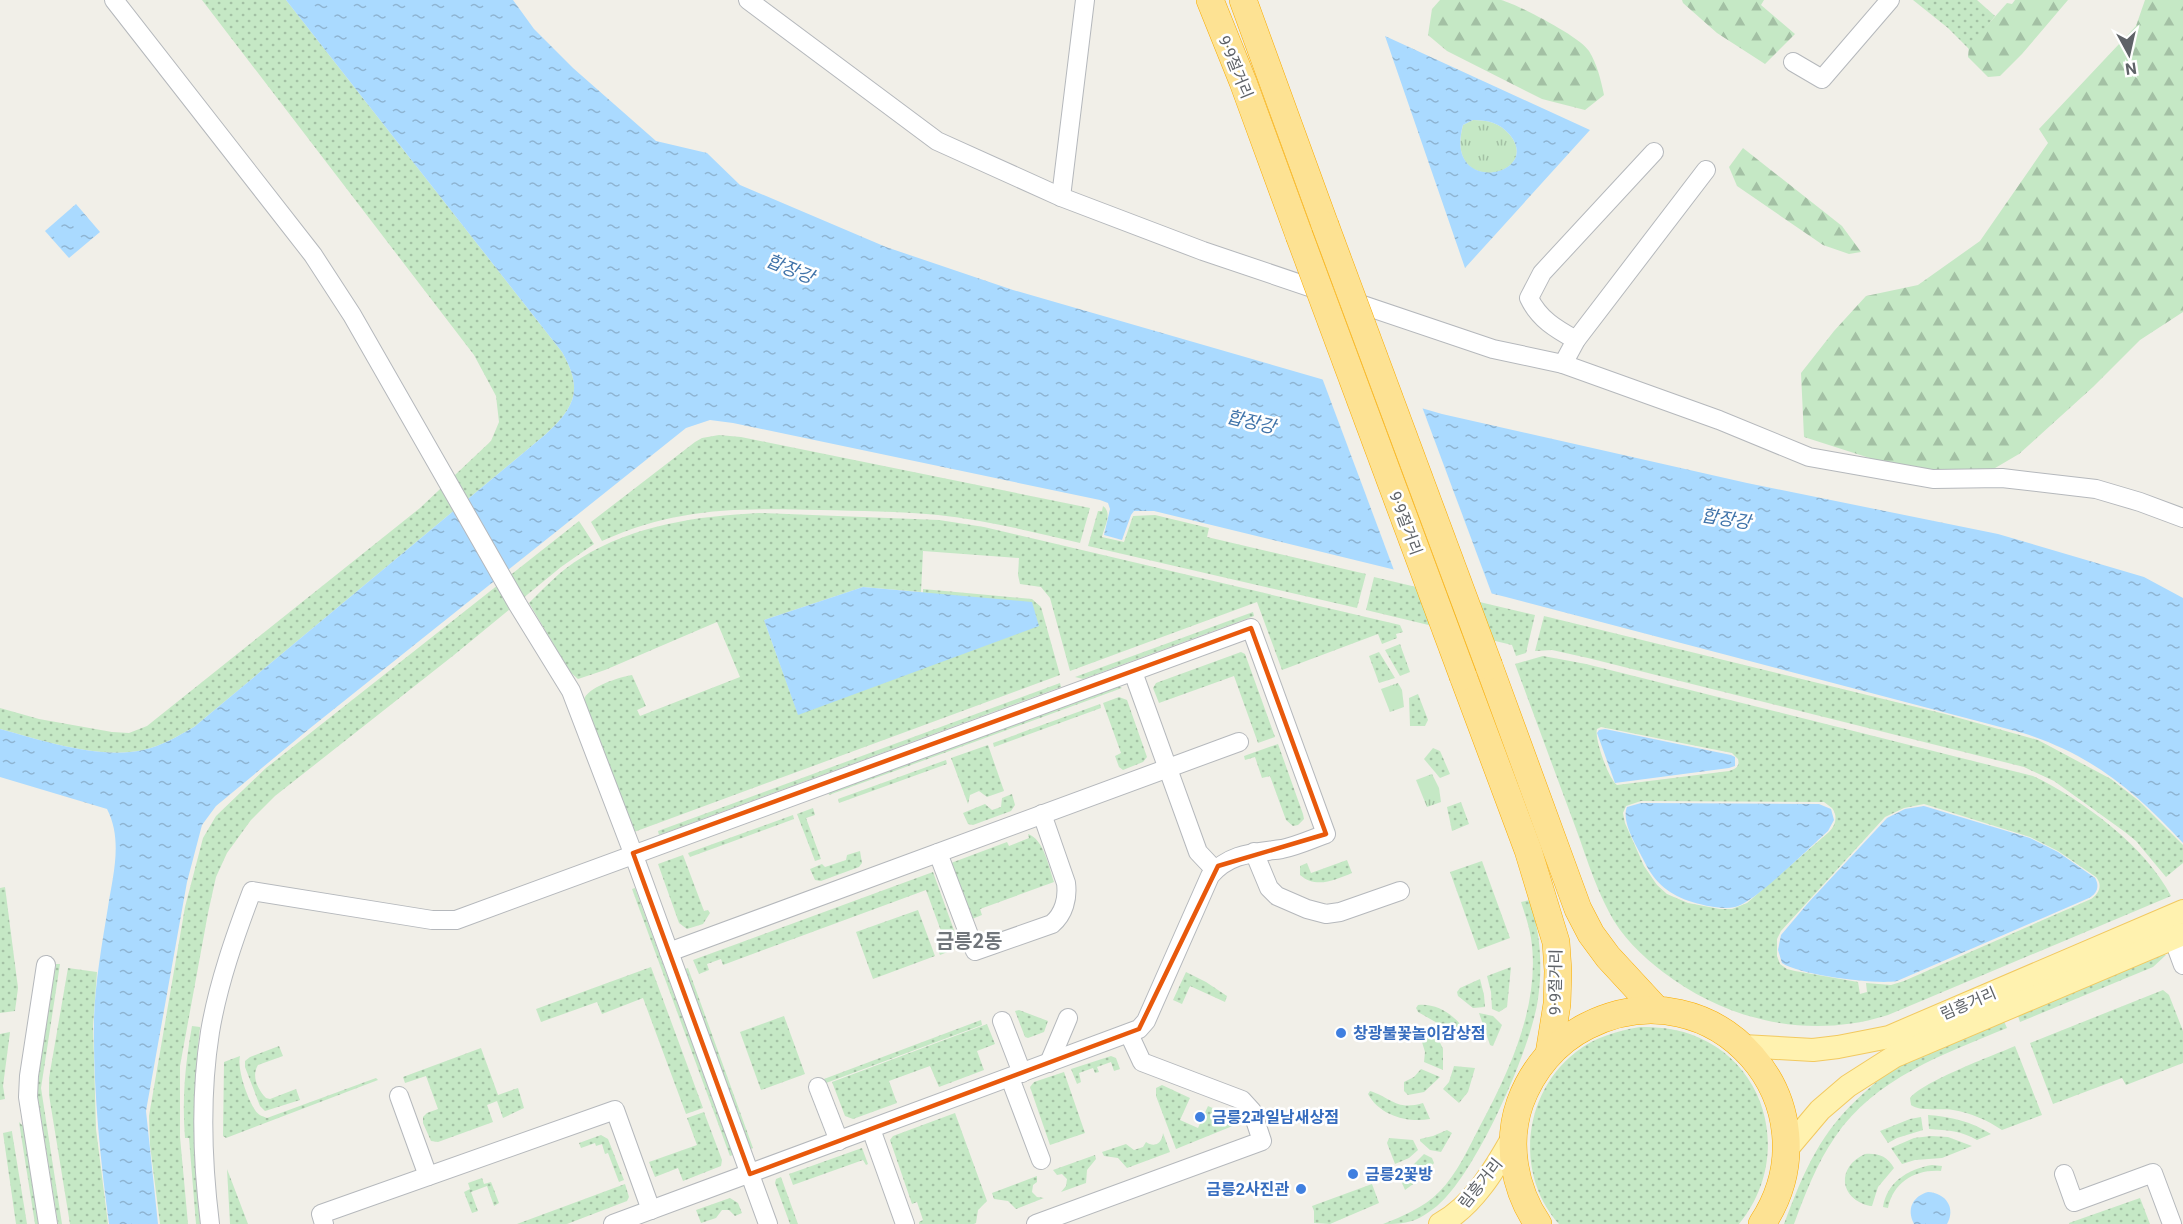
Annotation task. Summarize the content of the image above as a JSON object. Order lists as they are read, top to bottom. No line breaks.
{"streets":{"highway":["9·9절거리"],"main road":["림흥거리"]},"districts":["금릉2동"],"water":["합장강"],"places":["창광불꽃놀이감상점","금릉2과일남새상점","금릉2꽃방","금릉2사진관"],"north":"bottom"}
